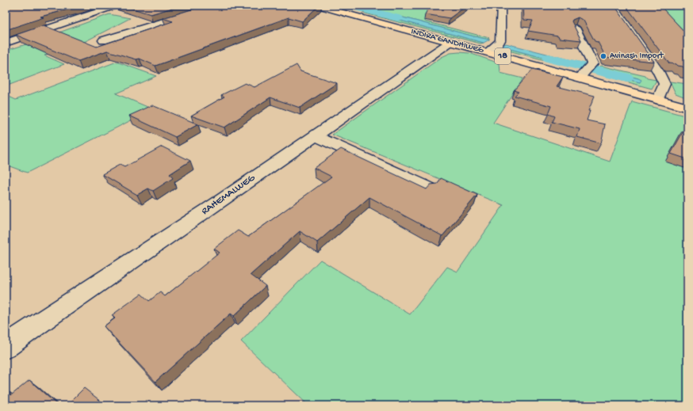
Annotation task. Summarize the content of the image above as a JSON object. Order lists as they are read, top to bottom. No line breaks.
{"streets":{"main road":["INDIRA GANDHIWEG","18"],"street":["RAHEMALWEG"]},"crossings":[["INDIRA GANDHIWEG","RAHEMALWEG"]],"places":["Avinash Import"]}
